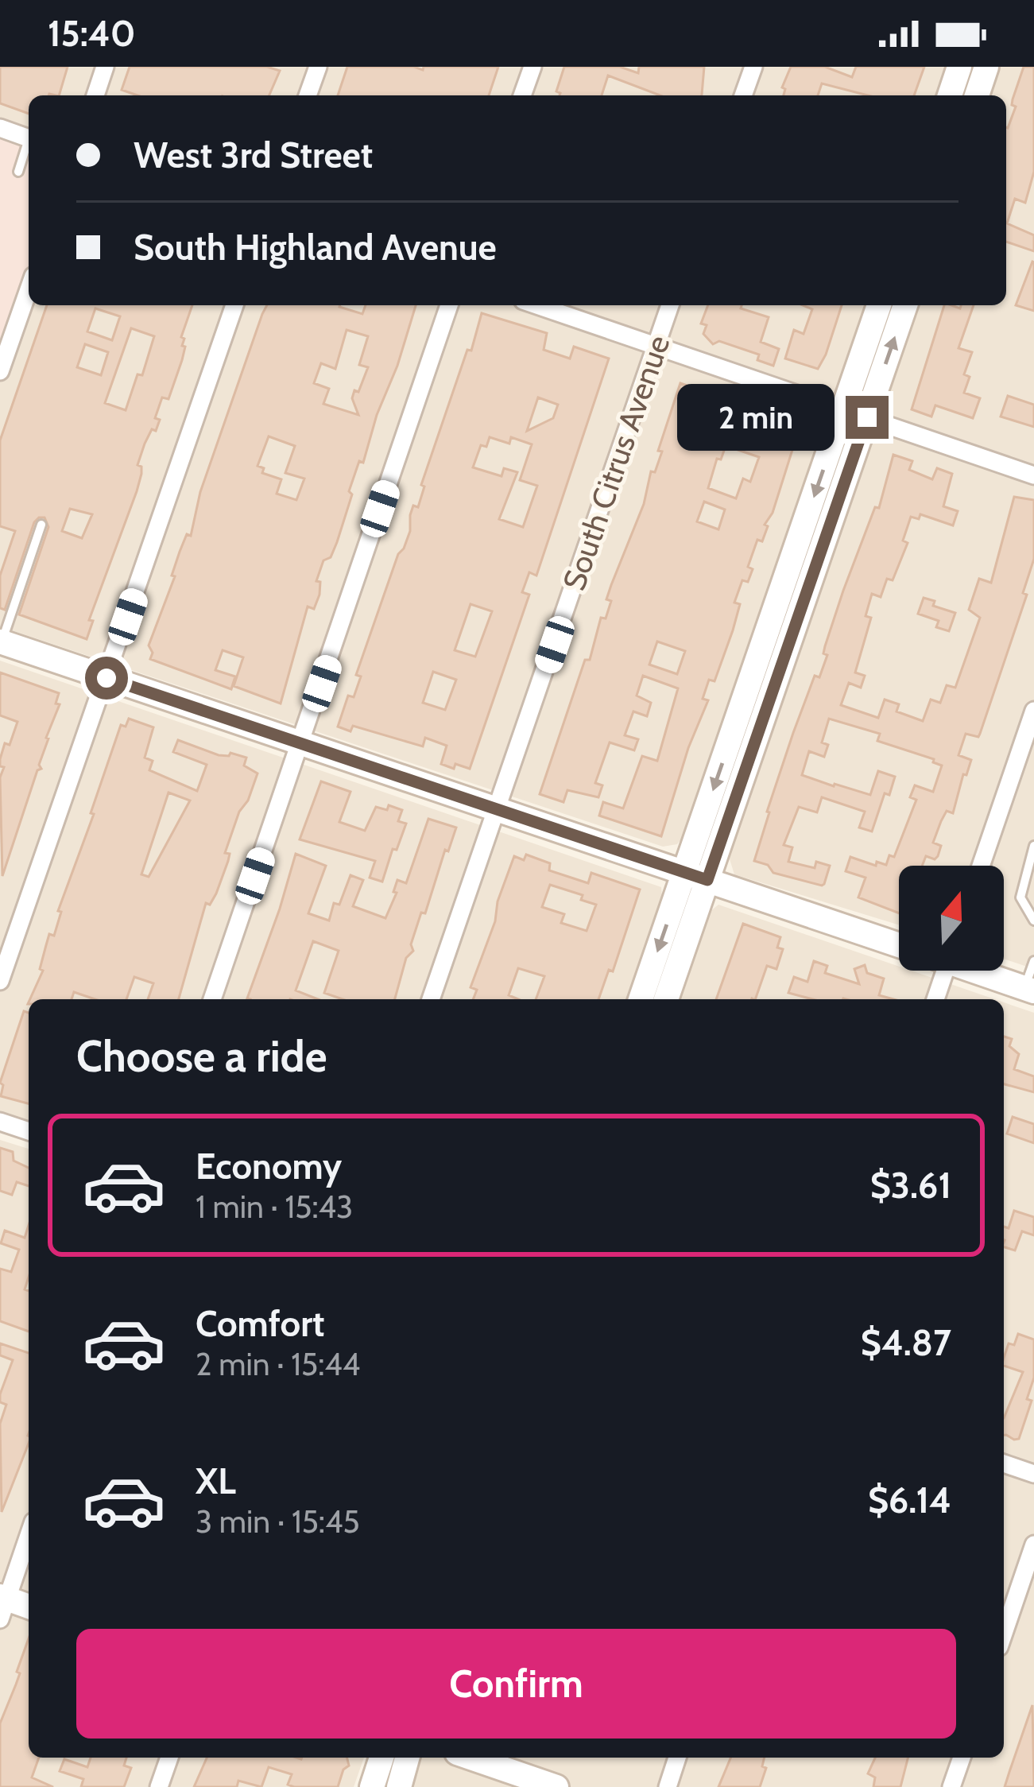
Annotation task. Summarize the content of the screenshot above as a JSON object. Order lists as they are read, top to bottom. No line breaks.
{"streets":{"street":["South Citrus Avenue"]},"north":"top","page":{"status":"15:40","banner":["West 3rd Street","South Highland Avenue"],"bubble":"2 min","heading":"Choose a ride","list":[{"name":"Economy","note":"1 min · 15:43","value":"$3.61"},{"name":"Comfort","note":"2 min · 15:44","value":"$4.87"},{"name":"XL","note":"3 min · 15:45","value":"$6.14"}],"buttons":"Confirm"}}
